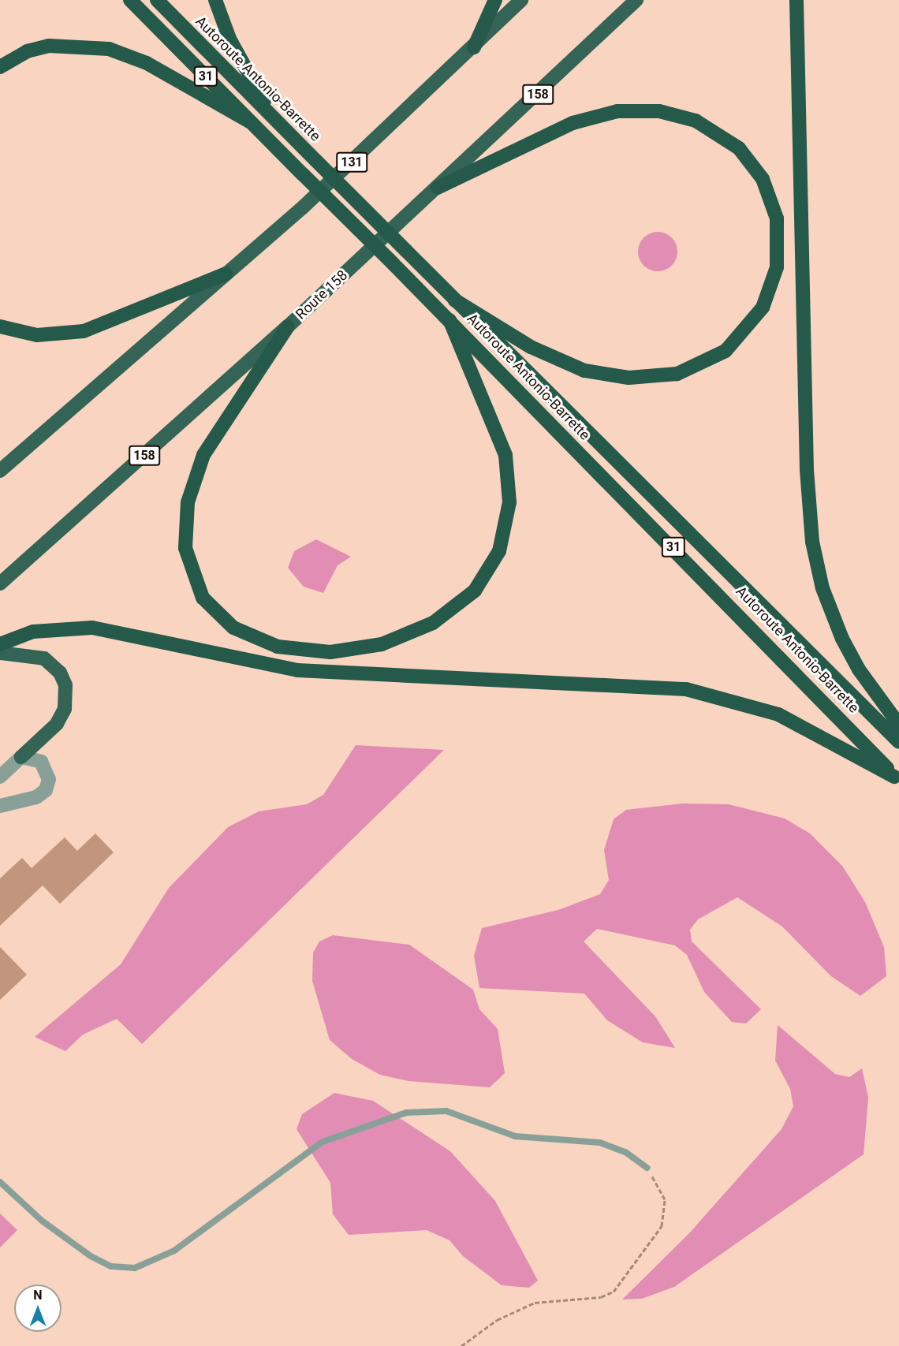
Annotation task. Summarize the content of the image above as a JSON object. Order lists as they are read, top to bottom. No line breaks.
{"streets":{"highway":["31","Autoroute Antonio-Barrette","158","131","Route 158"]},"north":"top"}
